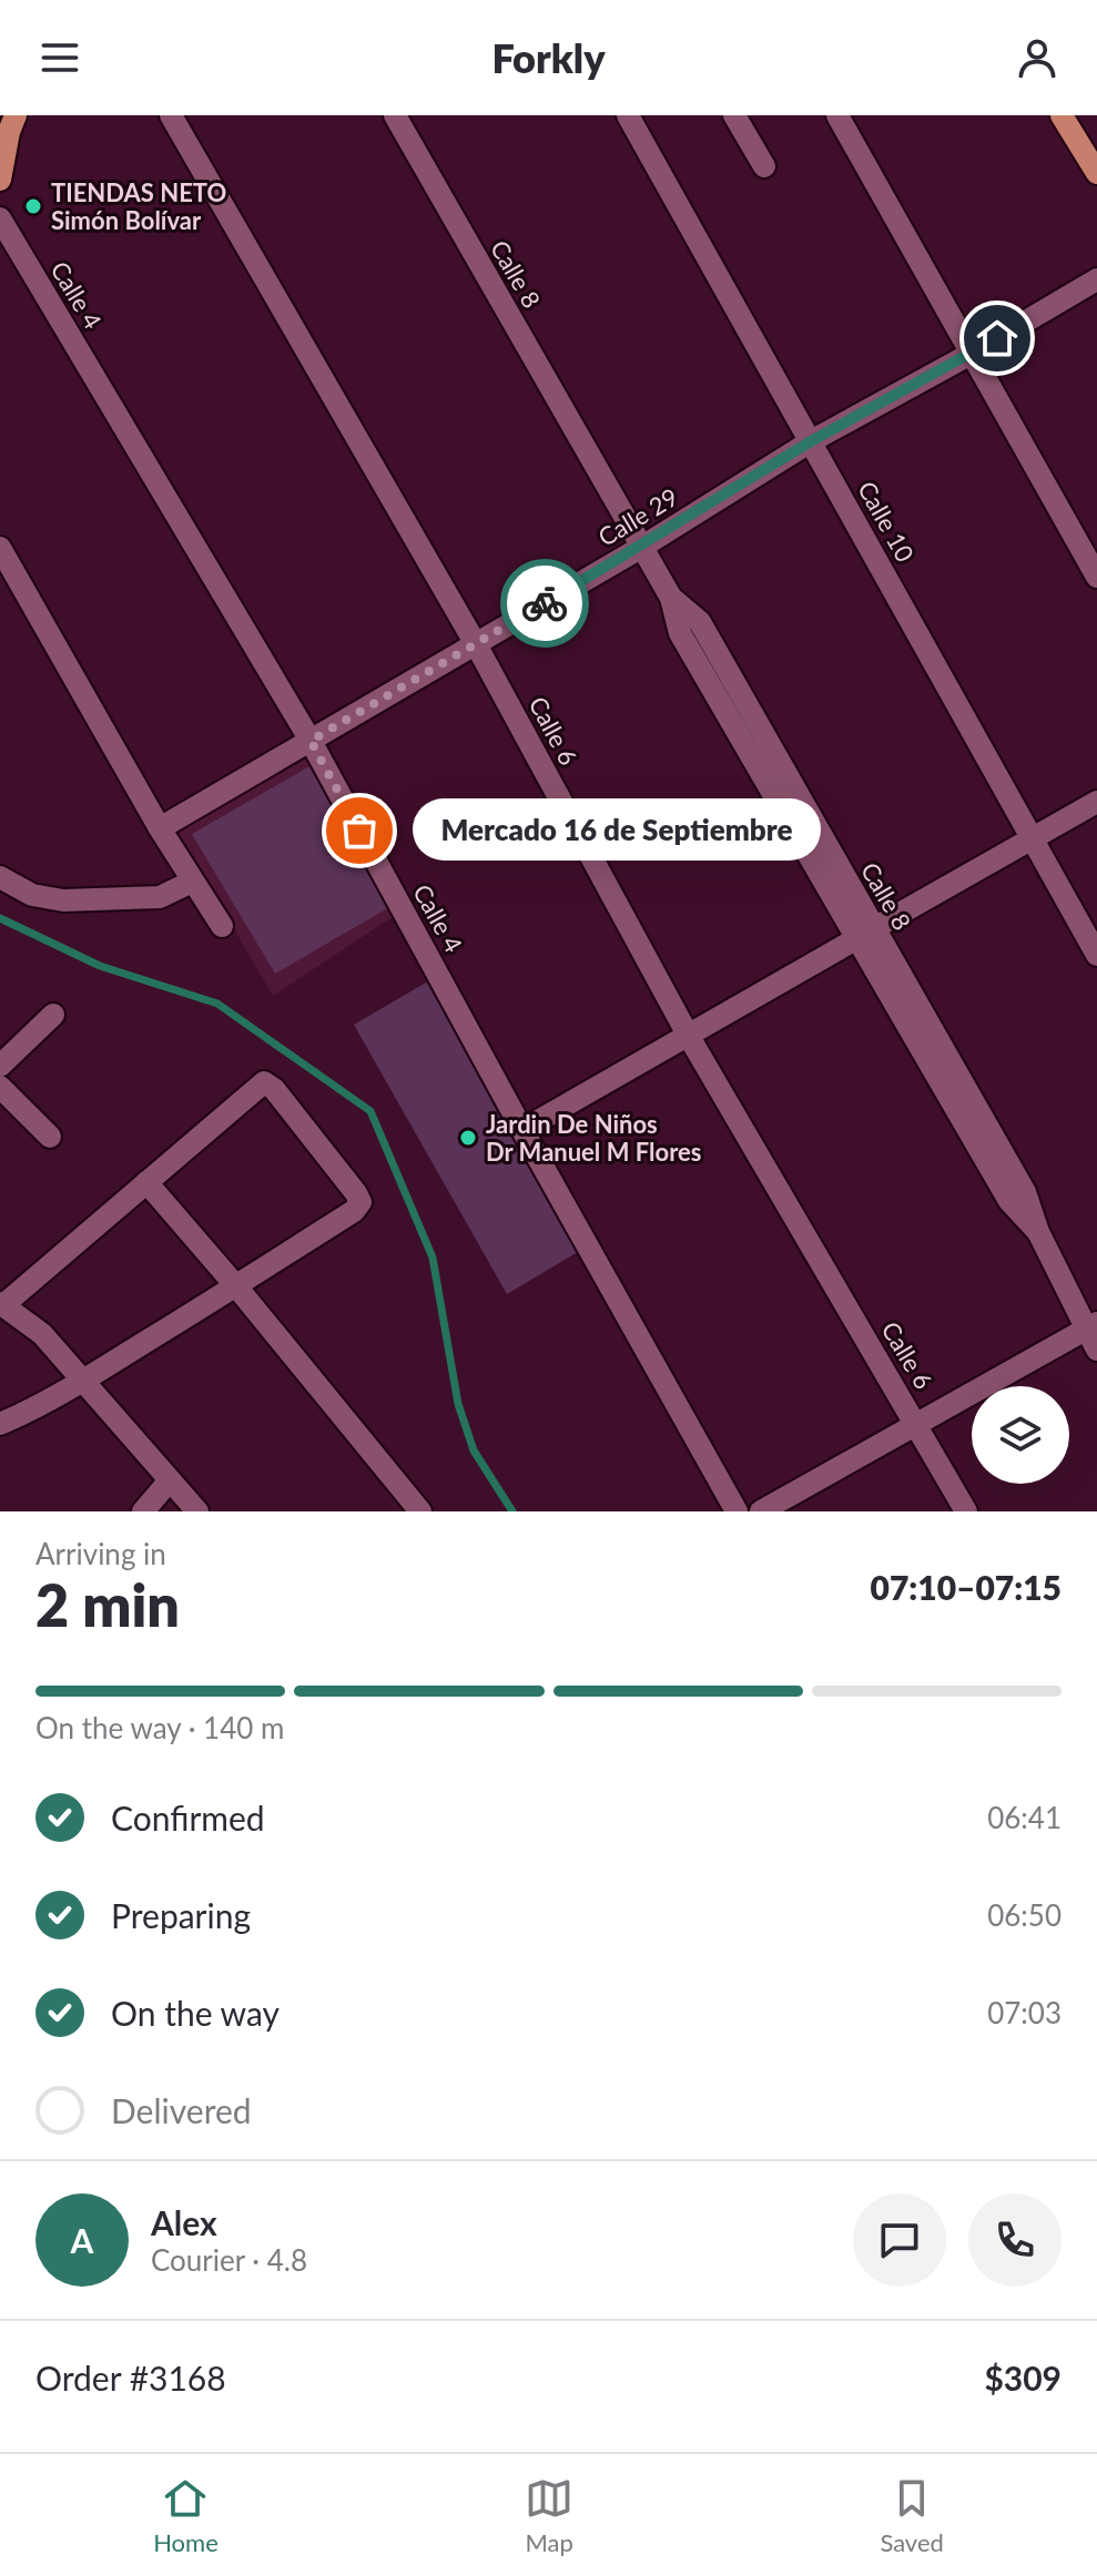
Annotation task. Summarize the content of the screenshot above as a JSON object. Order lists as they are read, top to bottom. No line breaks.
{"streets":{"street":["Calle 8","Calle 4","Calle 29","Calle 10","Calle 6"]},"crossings":[["Calle 8","Calle 29"],["Calle 4","Calle 29"],["Calle 29","Calle 10"],["Calle 29","Calle 6"]],"places":["TIENDAS NETO Simón Bolívar","Mercado 16 de Septiembre","Jardin De Niños Dr Manuel M Flores"],"page":{"header":"Forkly","bubble":"Mercado 16 de Septiembre","heading":["2 min","Arriving in","07:10–07:15"],"panel":["Alex","Courier · 4.8","Order #3168","$309"],"bar":"On the way · 140 m","list":[["Confirmed","06:41"],["Preparing","06:50"],["On the way","07:03"],"Delivered"],"round":"A","tabs":["Home","Map","Saved"]}}
